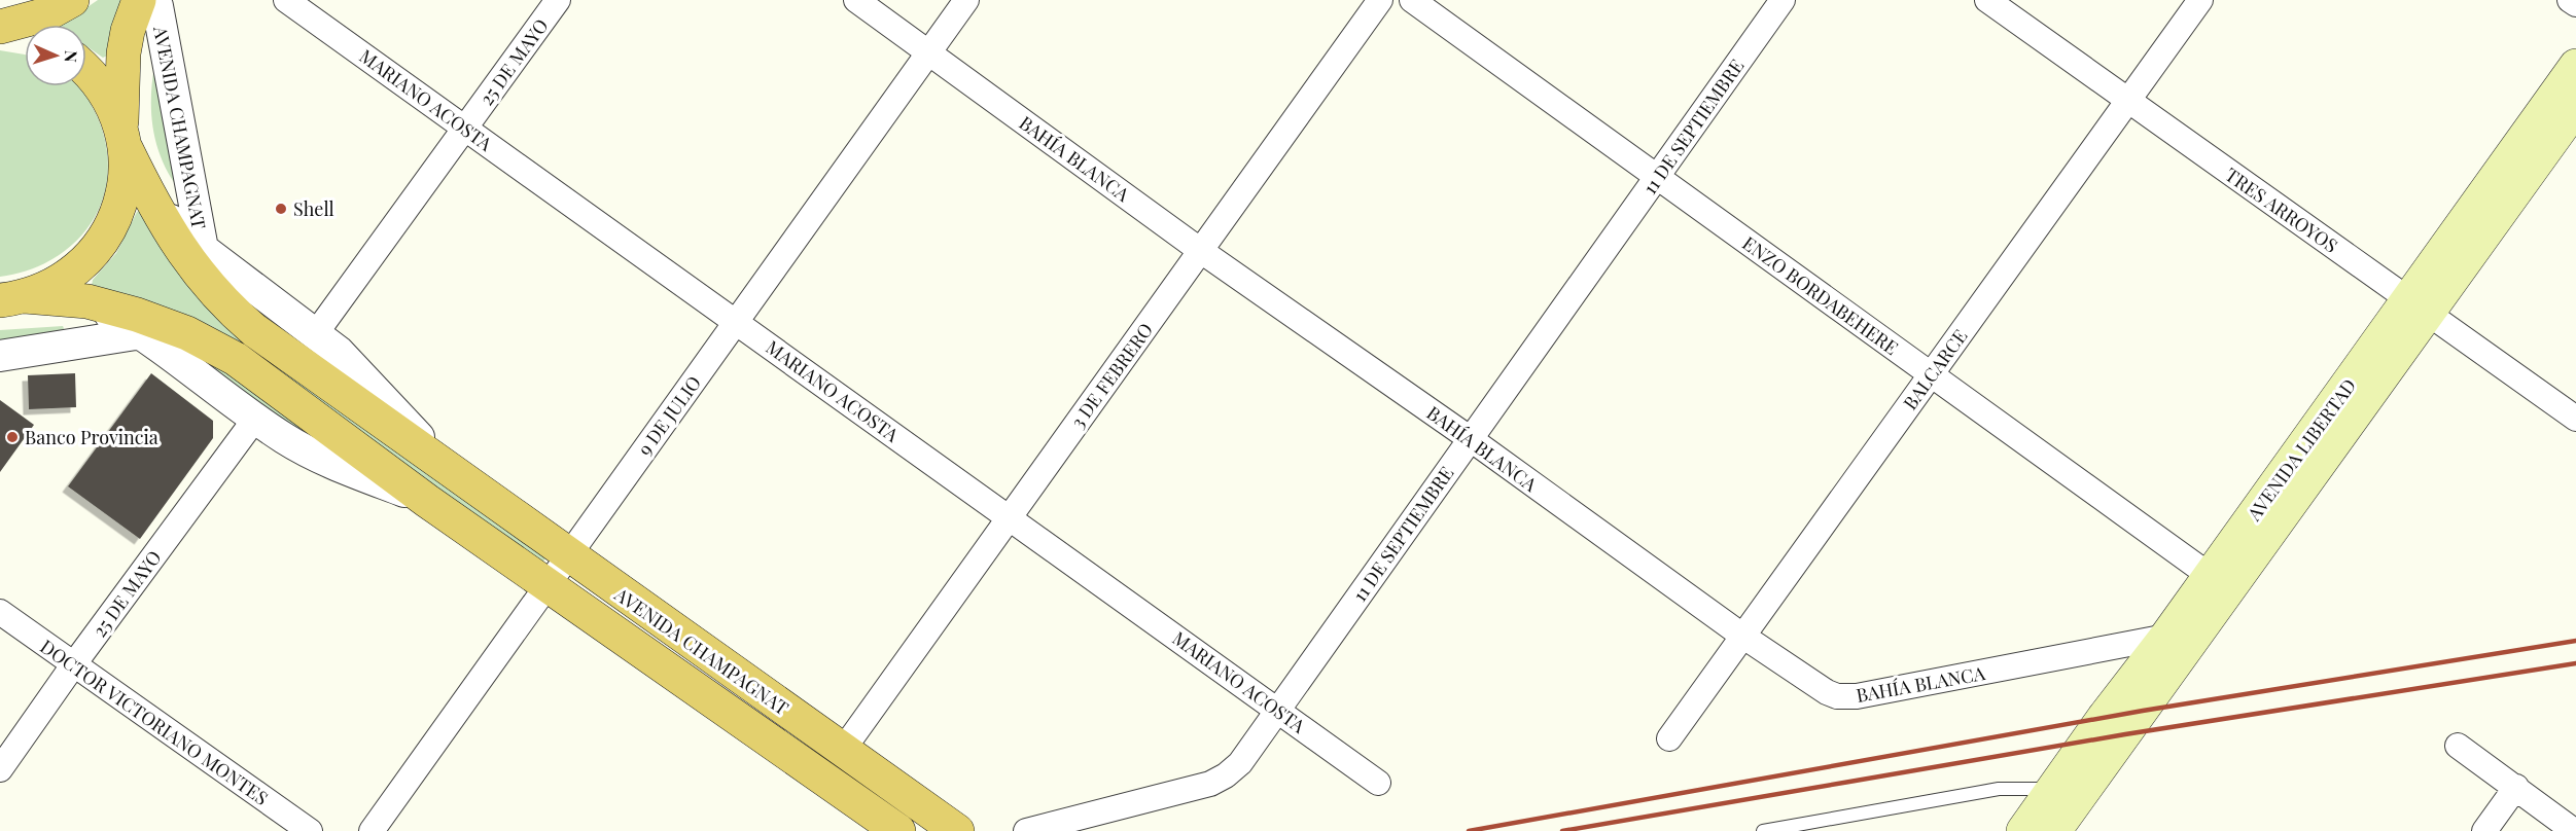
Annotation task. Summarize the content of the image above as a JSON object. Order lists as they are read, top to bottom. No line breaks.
{"streets":{"highway":["AVENIDA CHAMPAGNAT"],"main road":["AVENIDA LIBERTAD"],"street":["25 DE MAYO","MARIANO ACOSTA","11 DE SEPTIEMBRE","BAHÍA BLANCA","TRES ARROYOS","ENZO BORDABEHERE","BALCARCE","3 DE FEBRERO","9 DE JULIO","DOCTOR VICTORIANO MONTES"]},"crossings":[["25 DE MAYO","MARIANO ACOSTA"],["25 DE MAYO","AVENIDA CHAMPAGNAT"],["25 DE MAYO","DOCTOR VICTORIANO MONTES"],["MARIANO ACOSTA","11 DE SEPTIEMBRE"],["MARIANO ACOSTA","3 DE FEBRERO"],["MARIANO ACOSTA","9 DE JULIO"],["11 DE SEPTIEMBRE","BAHÍA BLANCA"],["11 DE SEPTIEMBRE","ENZO BORDABEHERE"],["AVENIDA CHAMPAGNAT","3 DE FEBRERO"],["AVENIDA CHAMPAGNAT","9 DE JULIO"],["BAHÍA BLANCA","BALCARCE"],["BAHÍA BLANCA","3 DE FEBRERO"],["BAHÍA BLANCA","9 DE JULIO"],["BAHÍA BLANCA","AVENIDA LIBERTAD"],["TRES ARROYOS","BALCARCE"],["TRES ARROYOS","AVENIDA LIBERTAD"],["ENZO BORDABEHERE","BALCARCE"],["ENZO BORDABEHERE","AVENIDA LIBERTAD"]],"places":["Shell","Banco Provincia"],"north":"right"}
